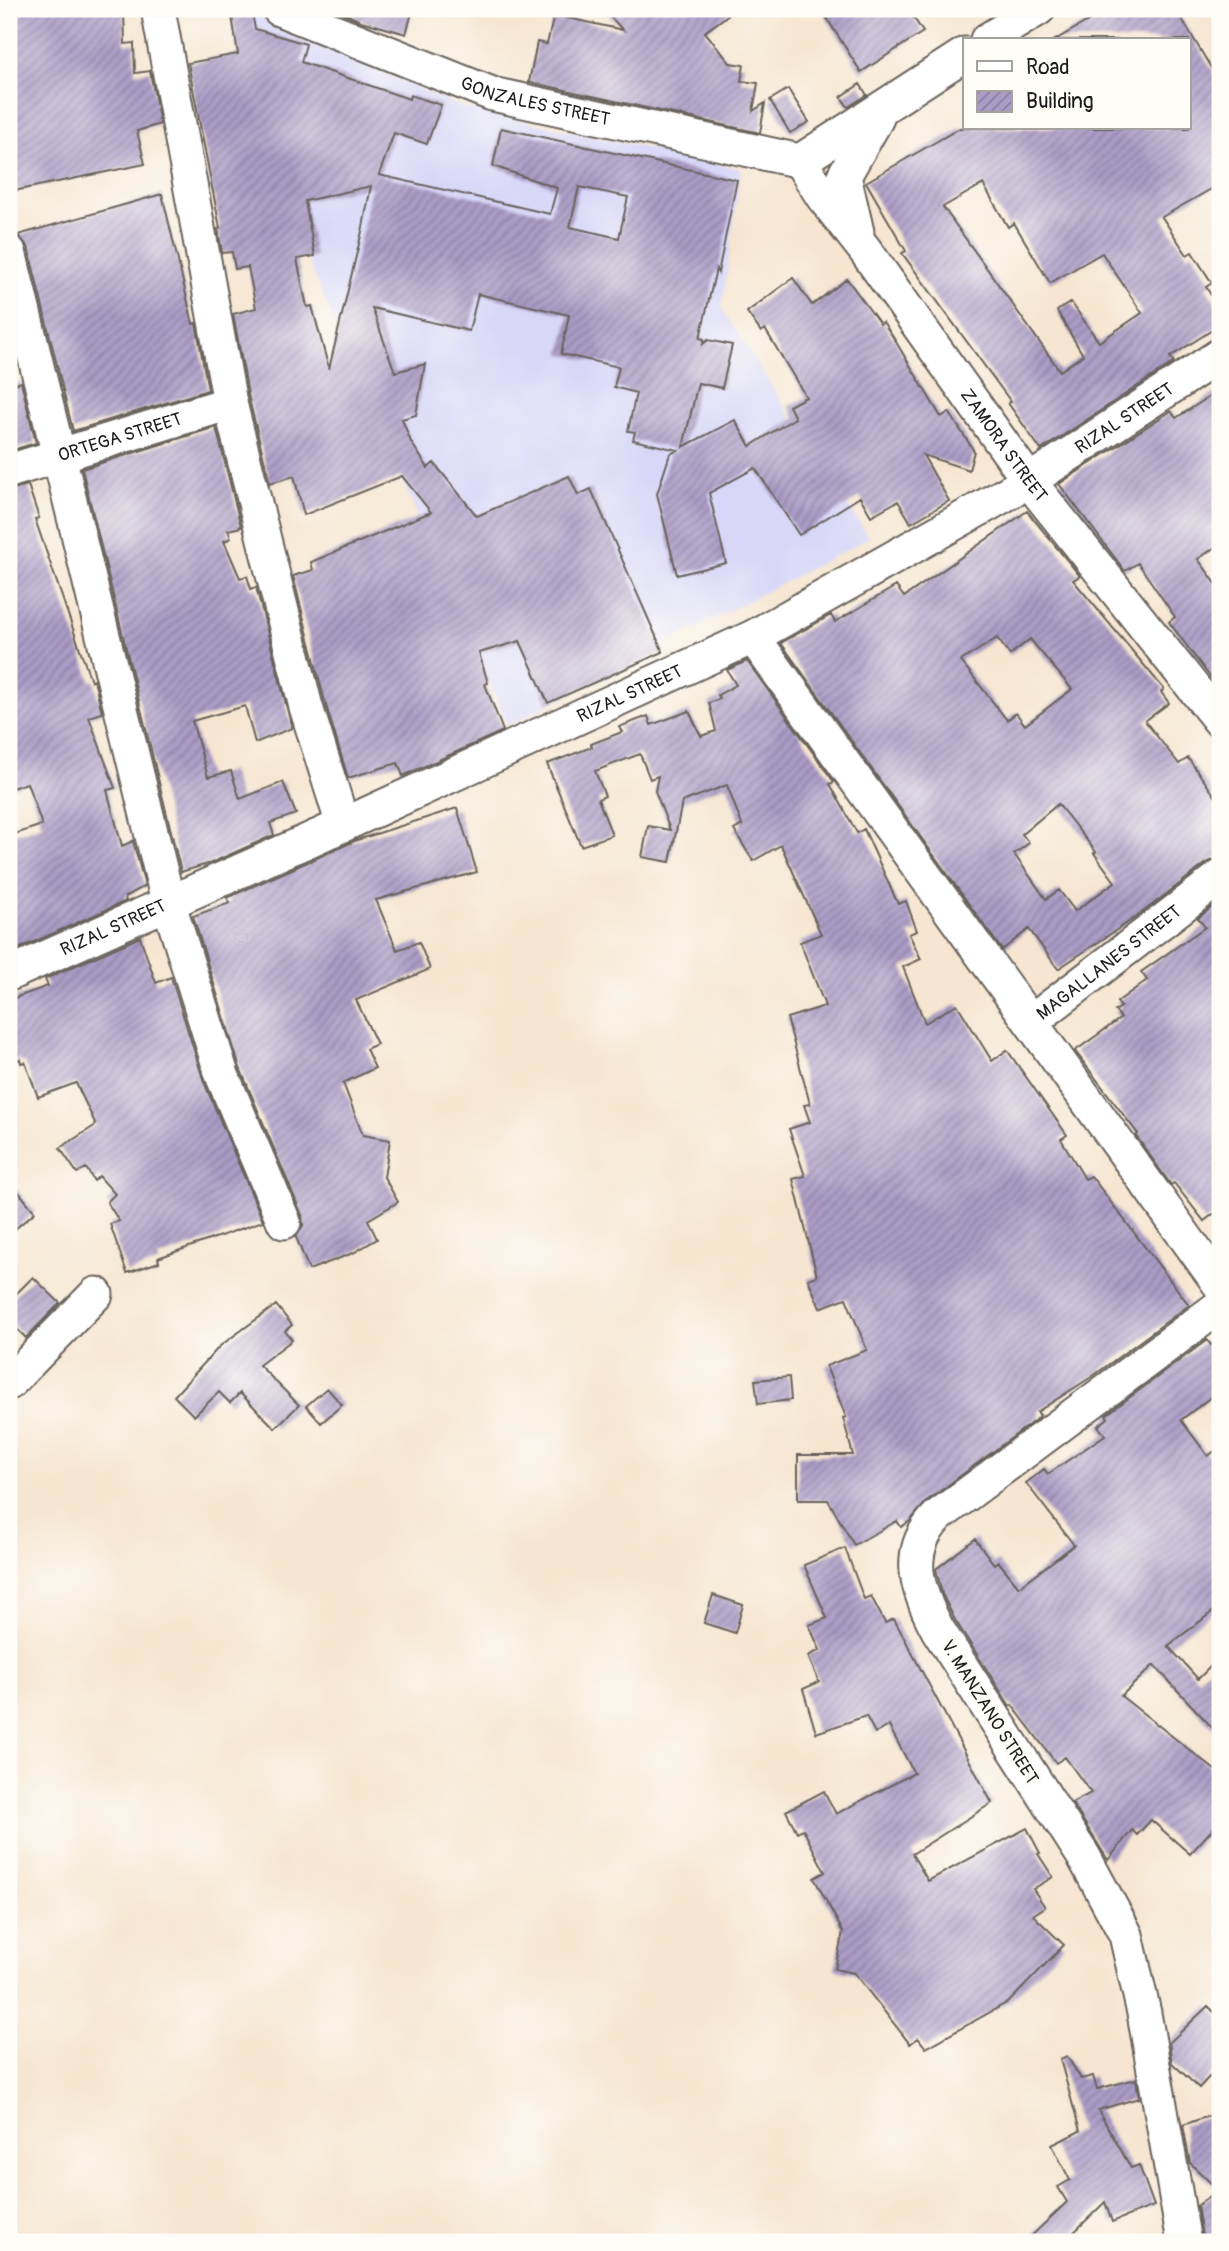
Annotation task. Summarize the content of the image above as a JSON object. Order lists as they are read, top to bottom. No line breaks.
{"streets":{"street":["GONZALES STREET","RIZAL STREET","ORTEGA STREET","ZAMORA STREET","MAGALLANES STREET","V. MANZANO STREET"]},"crossings":[["GONZALES STREET","ZAMORA STREET"],["RIZAL STREET","ZAMORA STREET"]],"legend":["Road","Building"]}
